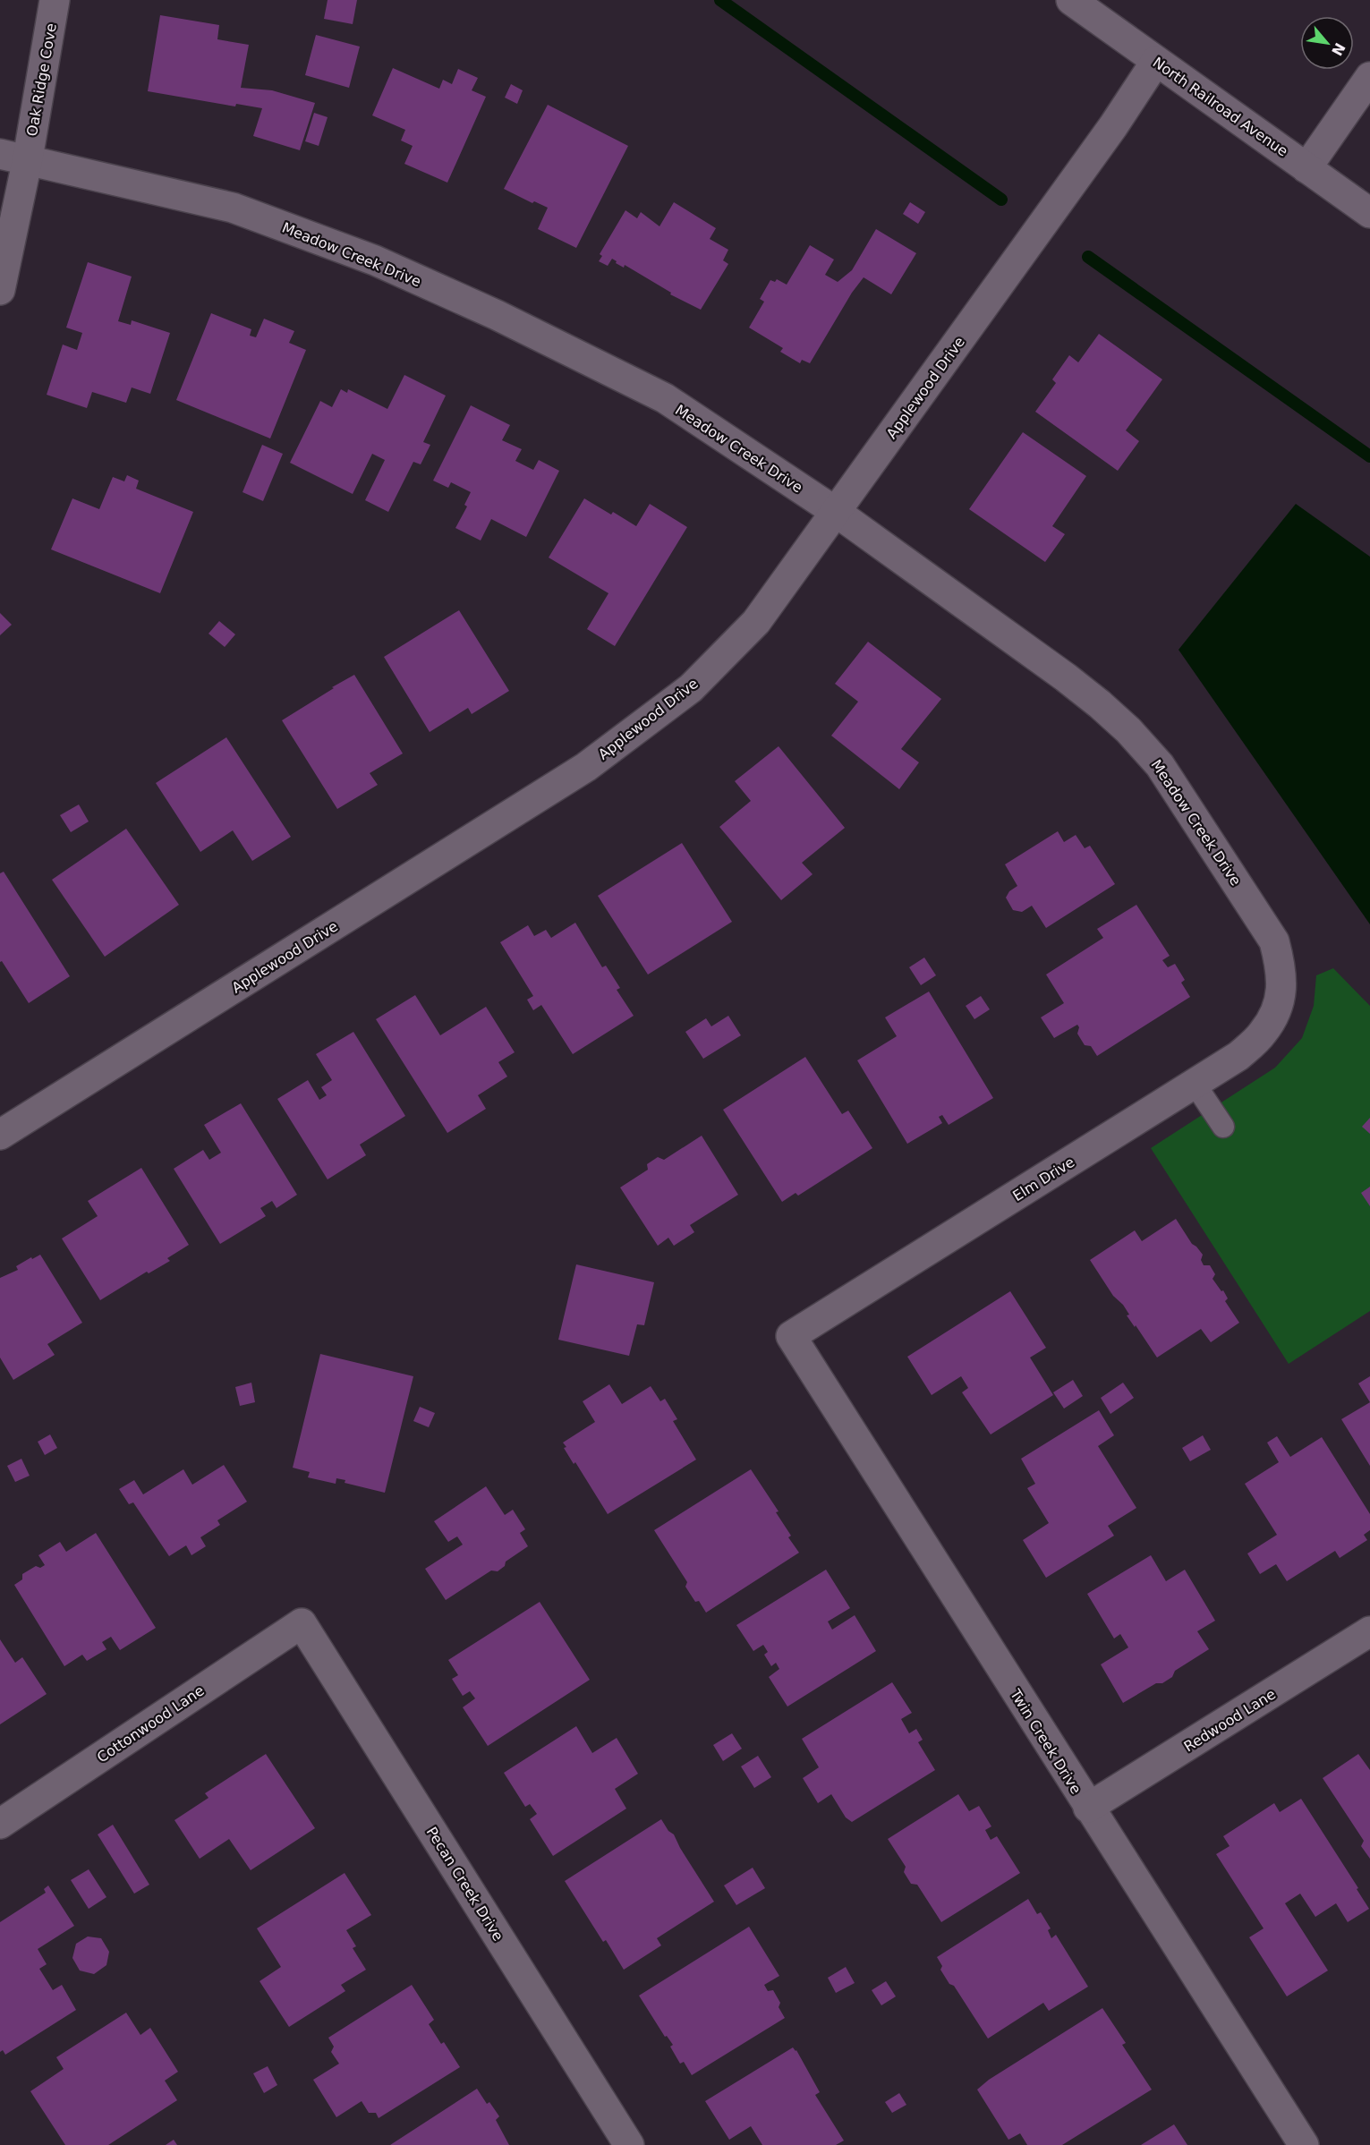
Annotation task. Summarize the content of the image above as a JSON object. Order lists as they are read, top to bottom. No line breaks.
{"streets":{"street":["Oak Ridge Cove","North Railroad Avenue","Meadow Creek Drive","Applewood Drive","Elm Drive","Redwood Lane","Cottonwood Lane","Twin Creek Drive","Pecan Creek Drive"]},"crossings":[["Oak Ridge Cove","Meadow Creek Drive"],["North Railroad Avenue","Applewood Drive"],["Meadow Creek Drive","Applewood Drive"],["Meadow Creek Drive","Elm Drive"],["Elm Drive","Twin Creek Drive"],["Redwood Lane","Twin Creek Drive"],["Cottonwood Lane","Pecan Creek Drive"]],"north":"bottom right"}
